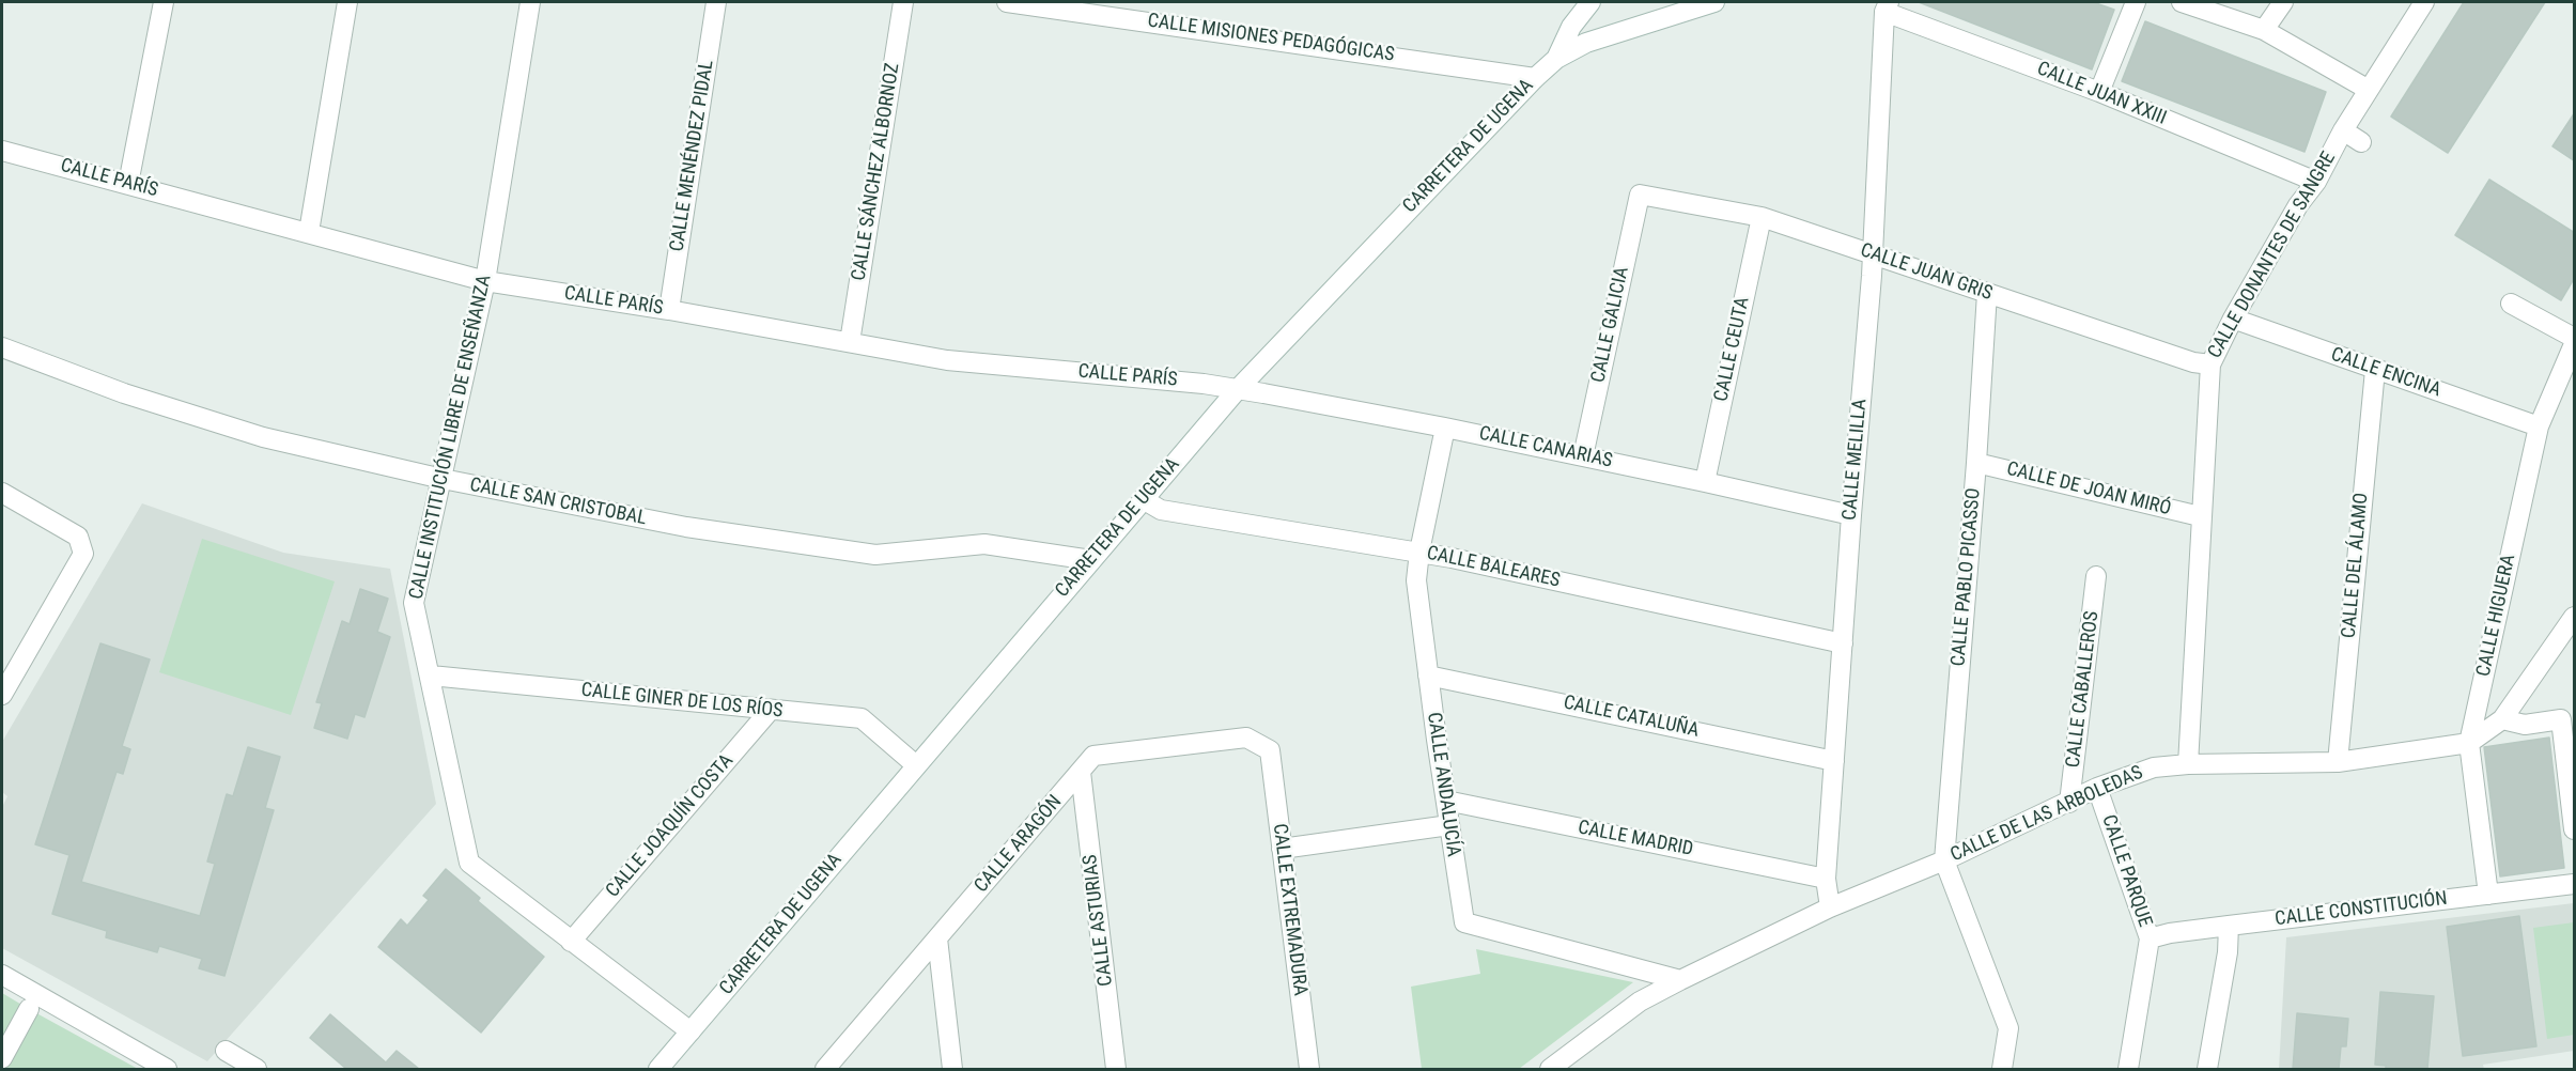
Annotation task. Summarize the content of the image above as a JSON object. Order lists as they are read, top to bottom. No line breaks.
{"streets":{"street":["CALLE MISIONES PEDAGÓGICAS","CALLE JUAN XXIII","CARRETERA DE UGENA","CALLE MENÉNDEZ PIDAL","CALLE SÁNCHEZ ALBORNOZ","CALLE PARÍS","CALLE DONANTES DE SANGRE","CALLE JUAN GRIS","CALLE GALICIA","CALLE CEUTA","CALLE ENCINA","CALLE INSTITUCIÓN LIBRE DE ENSEÑANZA","CALLE CANARIAS","CALLE MELILLA","CALLE DE JOAN MIRÓ","CALLE SAN CRISTOBAL","CALLE DEL ÁLAMO","CALLE BALEARES","CALLE PABLO PICASSO","CALLE HIGUERA","CALLE CABALLEROS","CALLE GINER DE LOS RÍOS","CALLE CATALUÑA","CALLE ANDALUCÍA","CALLE DE LAS ARBOLEDAS","CALLE JOAQUÍN COSTA","CALLE MADRID","CALLE ARAGÓN","CALLE PARQUE","CALLE EXTREMADURA","CALLE CONSTITUCIÓN","CALLE ASTURIAS"]},"crossings":[["CALLE MISIONES PEDAGÓGICAS","CARRETERA DE UGENA"],["CALLE JUAN XXIII","CALLE DONANTES DE SANGRE"],["CALLE JUAN XXIII","CALLE MELILLA"],["CARRETERA DE UGENA","CALLE PARÍS"],["CARRETERA DE UGENA","CALLE INSTITUCIÓN LIBRE DE ENSEÑANZA"],["CARRETERA DE UGENA","CALLE CANARIAS"],["CARRETERA DE UGENA","CALLE SAN CRISTOBAL"],["CARRETERA DE UGENA","CALLE BALEARES"],["CARRETERA DE UGENA","CALLE GINER DE LOS RÍOS"],["CALLE MENÉNDEZ PIDAL","CALLE PARÍS"],["CALLE SÁNCHEZ ALBORNOZ","CALLE PARÍS"],["CALLE PARÍS","CALLE INSTITUCIÓN LIBRE DE ENSEÑANZA"],["CALLE PARÍS","CALLE CANARIAS"],["CALLE DONANTES DE SANGRE","CALLE JUAN GRIS"],["CALLE DONANTES DE SANGRE","CALLE ENCINA"],["CALLE DONANTES DE SANGRE","CALLE DE JOAN MIRÓ"],["CALLE DONANTES DE SANGRE","CALLE DE LAS ARBOLEDAS"],["CALLE JUAN GRIS","CALLE GALICIA"],["CALLE JUAN GRIS","CALLE CEUTA"],["CALLE JUAN GRIS","CALLE MELILLA"],["CALLE JUAN GRIS","CALLE PABLO PICASSO"],["CALLE GALICIA","CALLE CANARIAS"],["CALLE CEUTA","CALLE CANARIAS"],["CALLE ENCINA","CALLE DEL ÁLAMO"],["CALLE ENCINA","CALLE HIGUERA"],["CALLE INSTITUCIÓN LIBRE DE ENSEÑANZA","CALLE SAN CRISTOBAL"],["CALLE INSTITUCIÓN LIBRE DE ENSEÑANZA","CALLE GINER DE LOS RÍOS"],["CALLE INSTITUCIÓN LIBRE DE ENSEÑANZA","CALLE JOAQUÍN COSTA"],["CALLE CANARIAS","CALLE MELILLA"],["CALLE CANARIAS","CALLE ANDALUCÍA"],["CALLE MELILLA","CALLE BALEARES"],["CALLE MELILLA","CALLE CATALUÑA"],["CALLE MELILLA","CALLE DE LAS ARBOLEDAS"],["CALLE MELILLA","CALLE MADRID"],["CALLE DE JOAN MIRÓ","CALLE PABLO PICASSO"],["CALLE DEL ÁLAMO","CALLE DE LAS ARBOLEDAS"],["CALLE BALEARES","CALLE ANDALUCÍA"],["CALLE PABLO PICASSO","CALLE DE LAS ARBOLEDAS"],["CALLE HIGUERA","CALLE DE LAS ARBOLEDAS"],["CALLE HIGUERA","CALLE CONSTITUCIÓN"],["CALLE CABALLEROS","CALLE DE LAS ARBOLEDAS"],["CALLE GINER DE LOS RÍOS","CALLE JOAQUÍN COSTA"],["CALLE CATALUÑA","CALLE ANDALUCÍA"],["CALLE ANDALUCÍA","CALLE DE LAS ARBOLEDAS"],["CALLE ANDALUCÍA","CALLE MADRID"],["CALLE DE LAS ARBOLEDAS","CALLE PARQUE"],["CALLE ARAGÓN","CALLE EXTREMADURA"],["CALLE ARAGÓN","CALLE ASTURIAS"],["CALLE PARQUE","CALLE CONSTITUCIÓN"]]}
